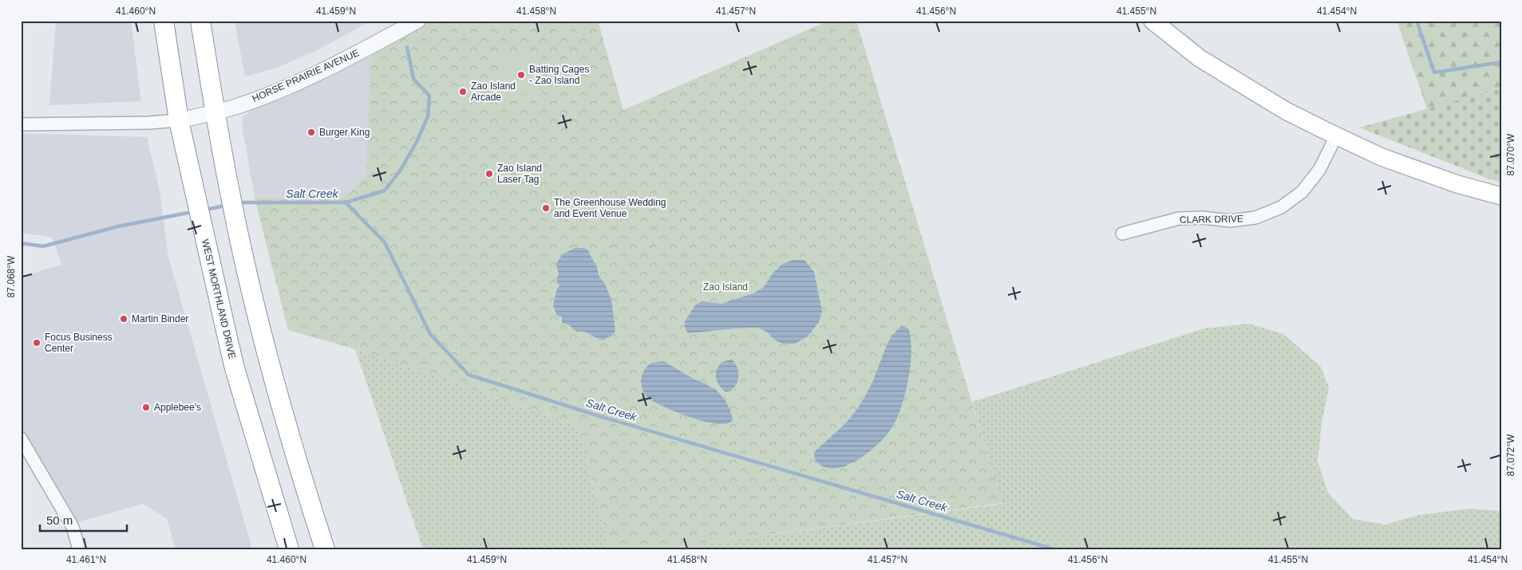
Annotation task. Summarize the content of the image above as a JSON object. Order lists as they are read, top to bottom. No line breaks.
{"streets":{"highway":["WEST MORTHLAND DRIVE"],"street":["HORSE PRAIRIE AVENUE","CLARK DRIVE"]},"crossings":[["HORSE PRAIRIE AVENUE","WEST MORTHLAND DRIVE"]],"water":["Salt Creek"],"parks":["Zao Island"],"places":["Batting Cages - Zao Island","Zao Island Arcade","Burger King","Zao Island Laser Tag","The Greenhouse Wedding and Event Venue","Martin Binder","Focus Business Center","Applebee's"],"scale_bar":"50 m","coordinates":["41.460°N","41.459°N","41.458°N","41.457°N","41.456°N","41.455°N","41.454°N","87.070°W","87.068°W","87.072°W","41.461°N"]}
